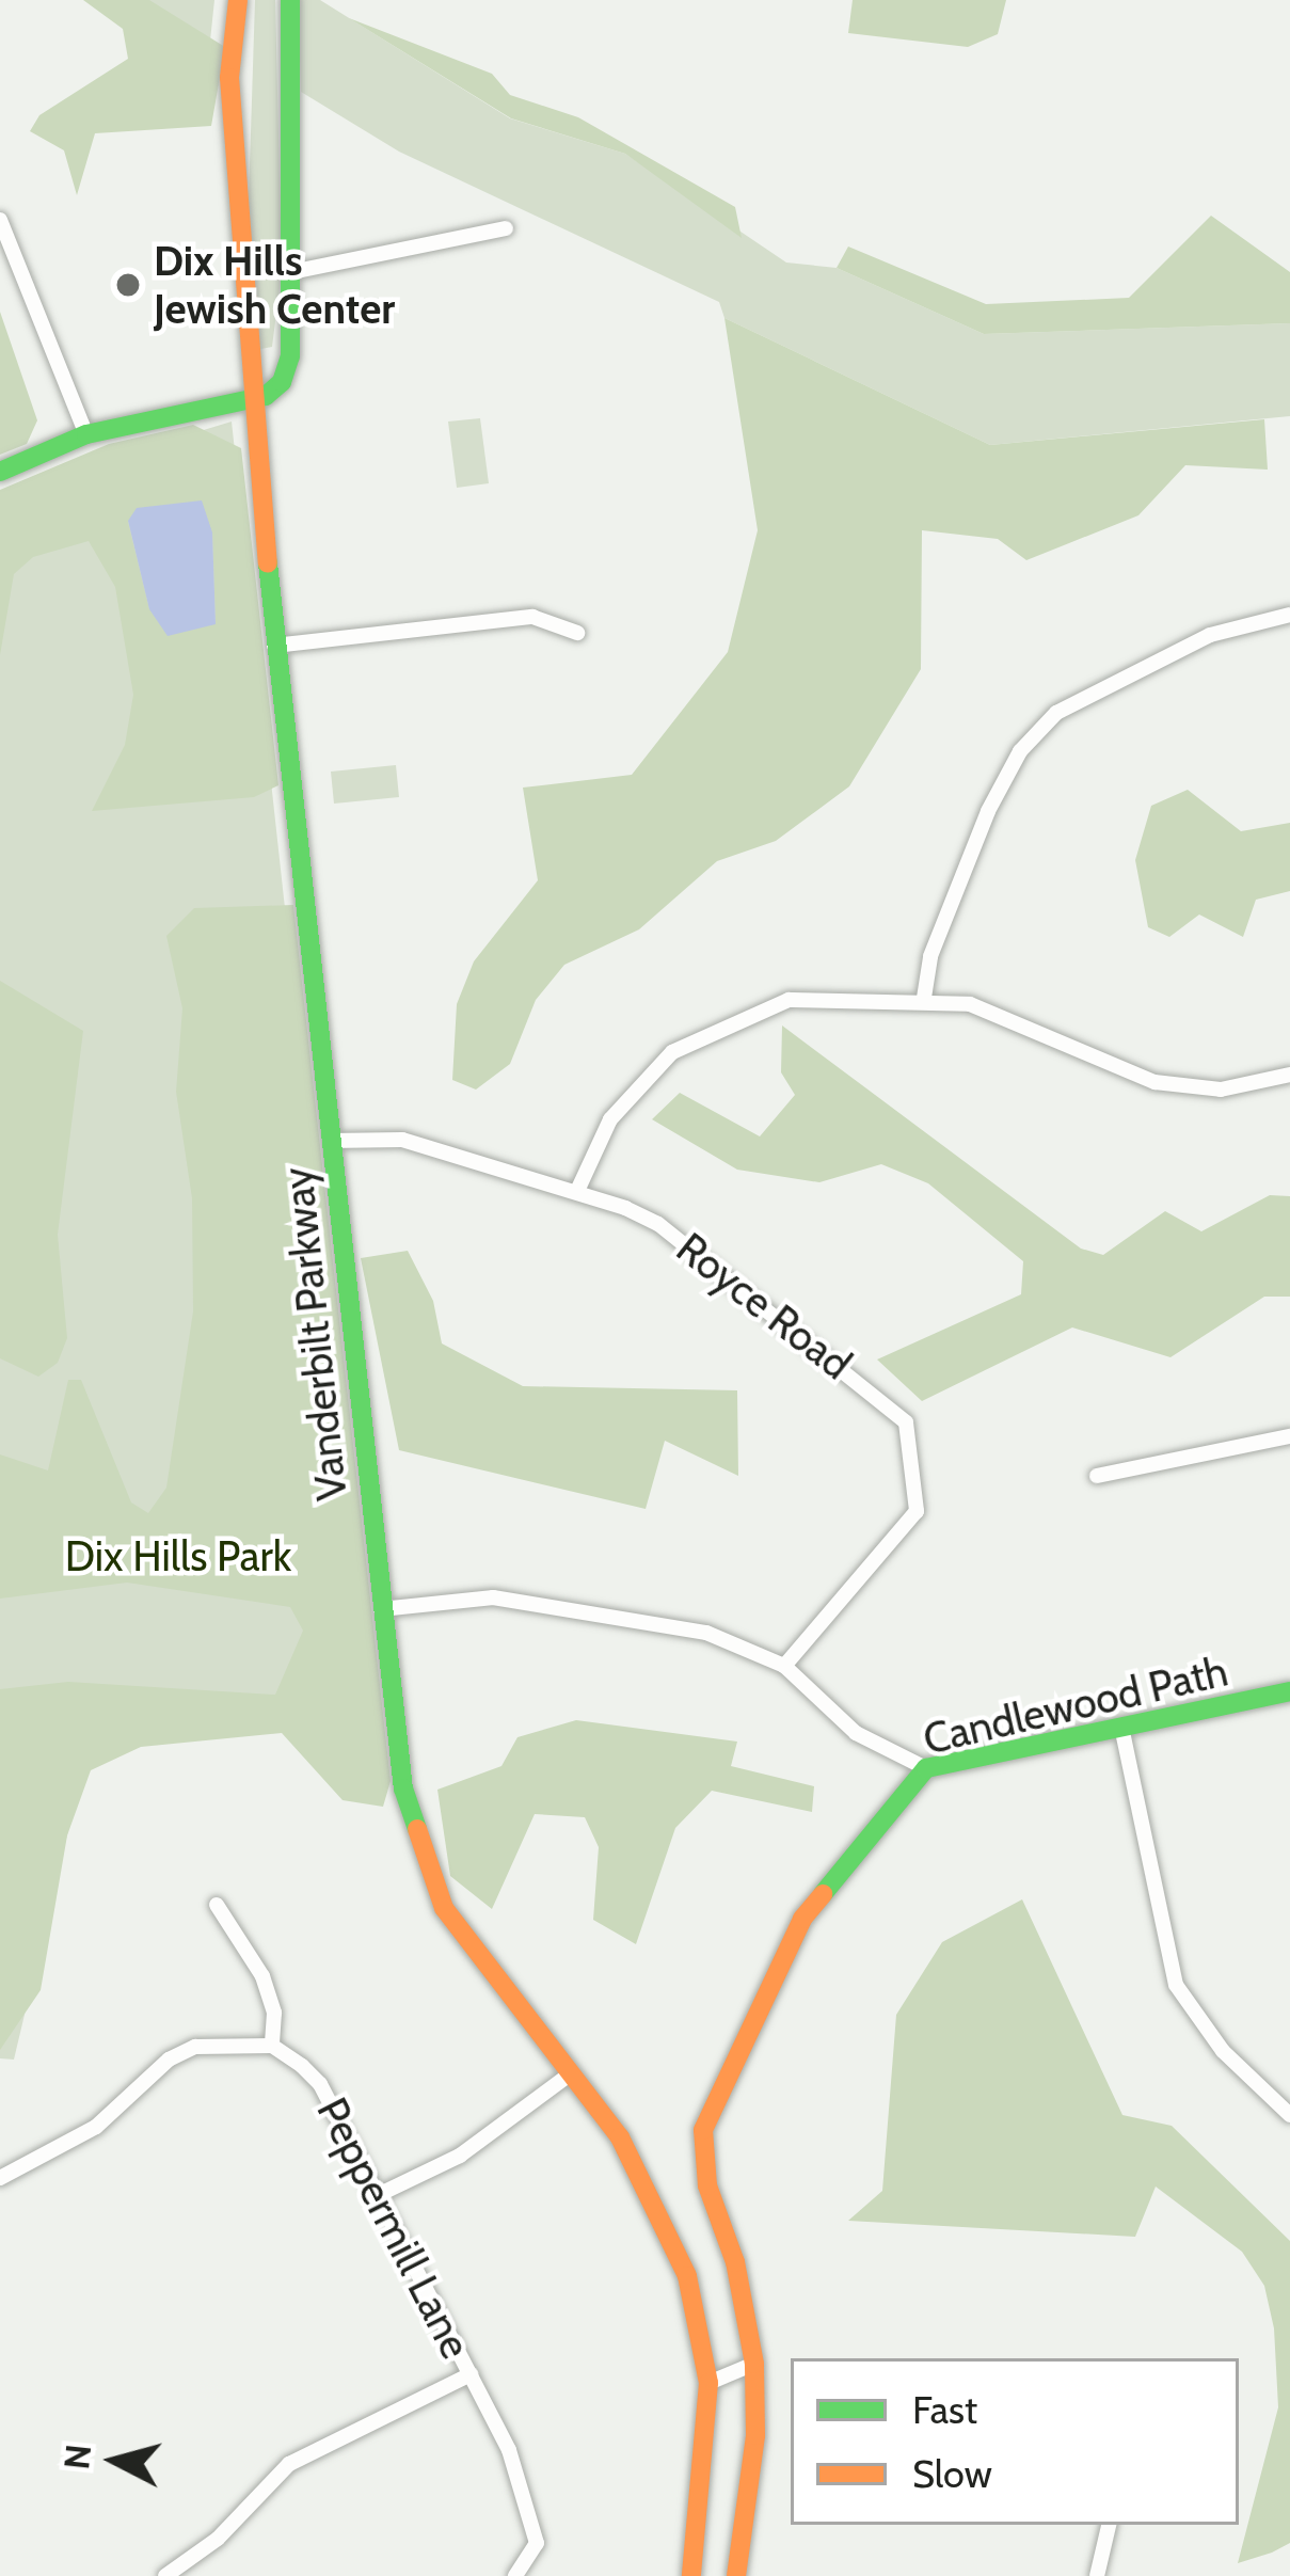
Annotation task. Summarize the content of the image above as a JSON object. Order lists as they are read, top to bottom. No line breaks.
{"streets":{"main road":["Vanderbilt Parkway","Candlewood Path"],"street":["Royce Road","Peppermill Lane"]},"crossings":[["Royce Road","Vanderbilt Parkway"]],"parks":["Dix Hills Park"],"places":["Dix Hills Jewish Center"],"legend":["Fast","Slow"],"north":"left"}
